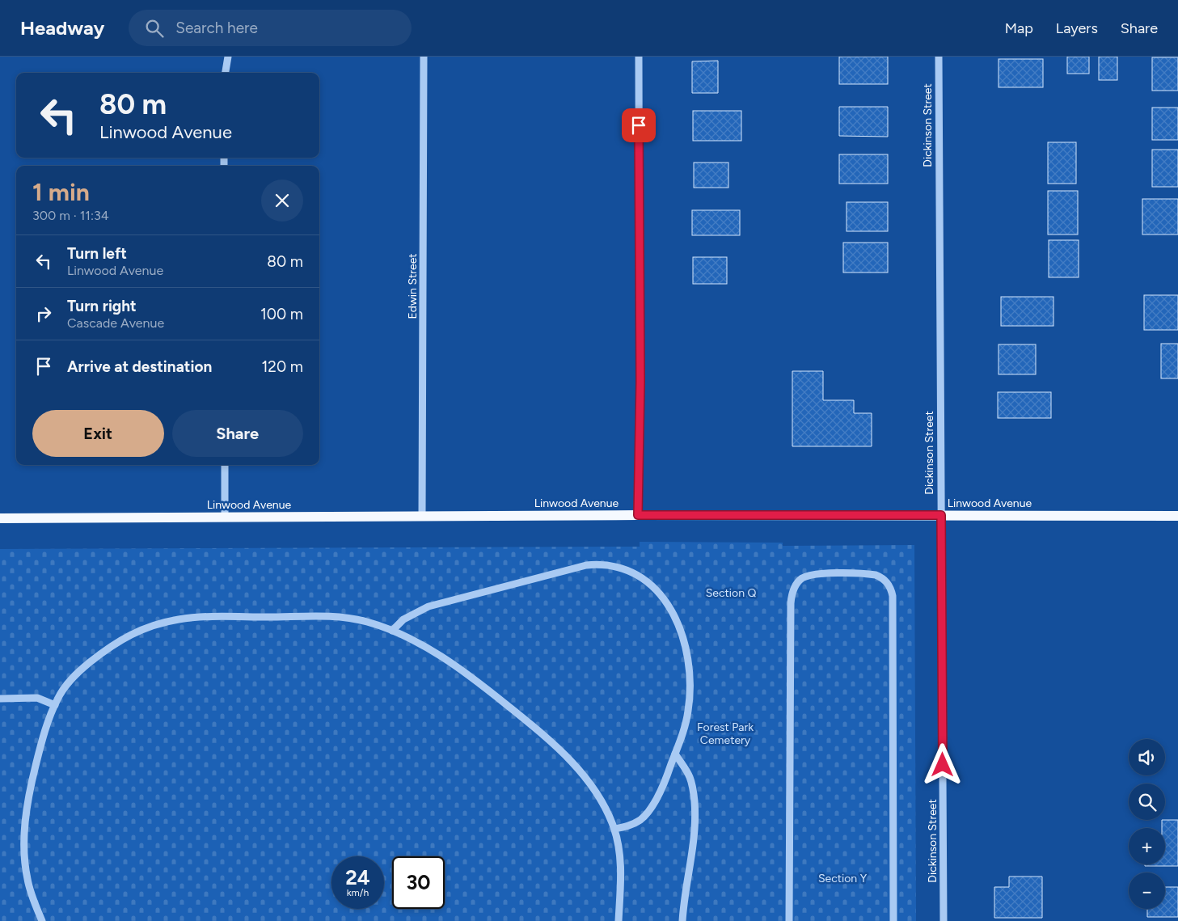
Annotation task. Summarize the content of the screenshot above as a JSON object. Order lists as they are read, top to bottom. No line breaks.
{"streets":{"main road":["Linwood Avenue"],"street":["Dickinson Street","Edwin Street"]},"crossings":[["Dickinson Street","Linwood Avenue"],["Edwin Street","Linwood Avenue"]],"parks":["Section Q","Forest Park Cemetery","Section Y"],"page":{"header":"Headway","search":"Search here","nav":["Map","Layers","Share"],"turn":["80 m","Linwood Avenue"],"heading":["1 min","300 m · 11:34"],"list":[{"name":"Turn left","note":"Linwood Avenue","value":"80 m"},{"name":"Turn right","note":"Cascade Avenue","value":"100 m"},{"name":"Arrive at destination","value":"120 m"}],"buttons":["Exit","Share"],"map_buttons":["+","−"],"speed":"24 km/h","limit":"30"}}
